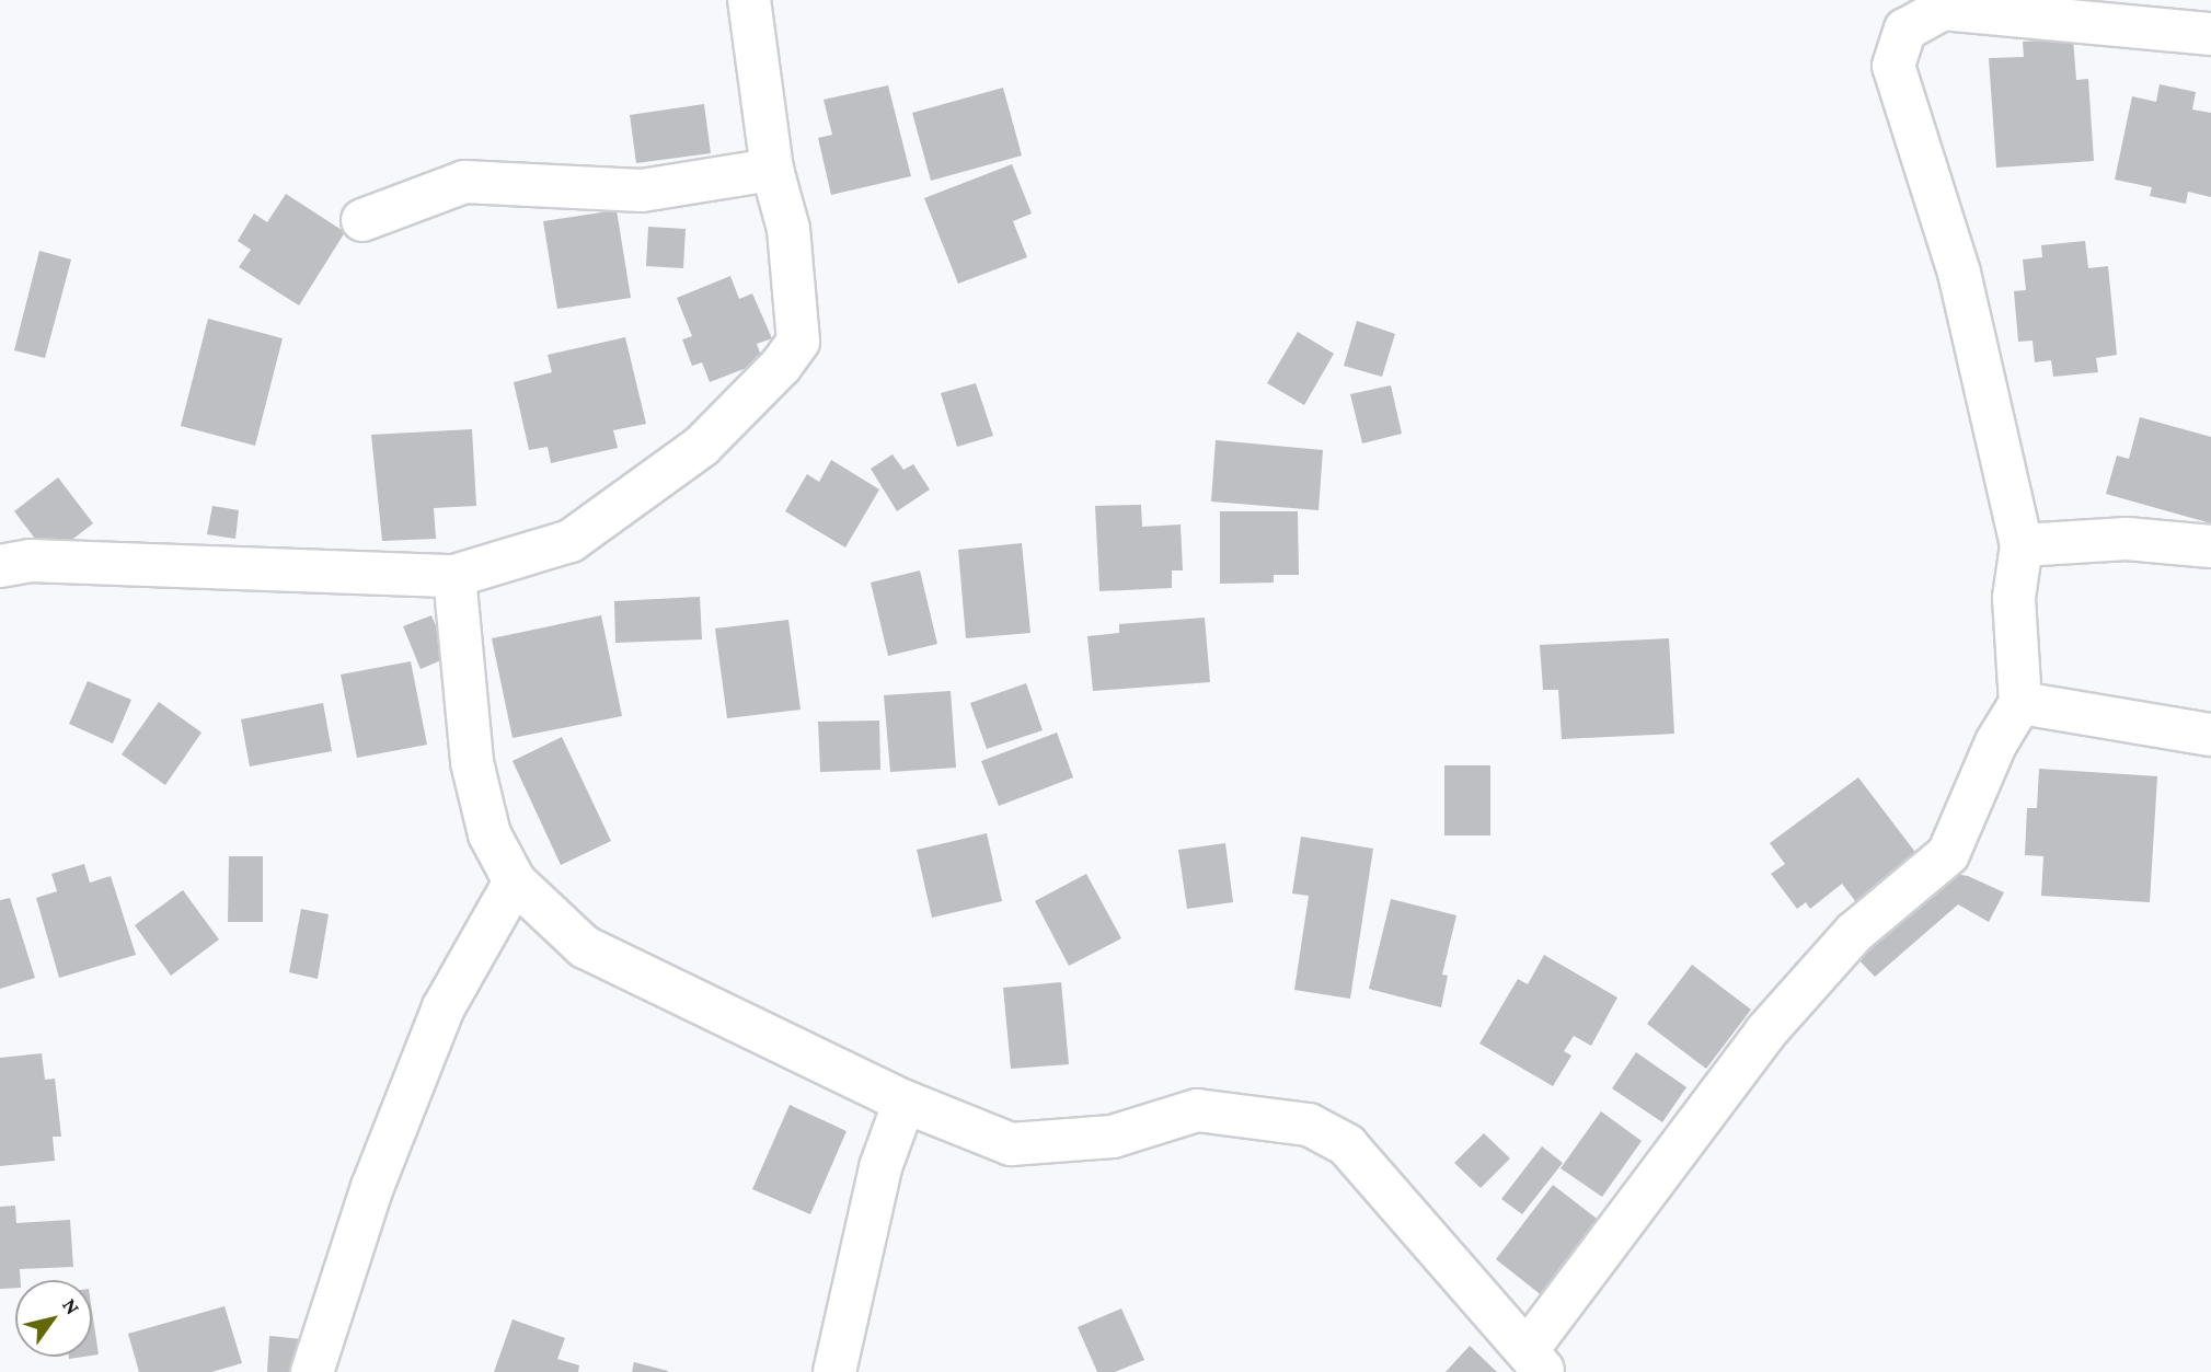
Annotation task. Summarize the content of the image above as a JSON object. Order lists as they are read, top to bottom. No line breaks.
{"north":"top right"}
